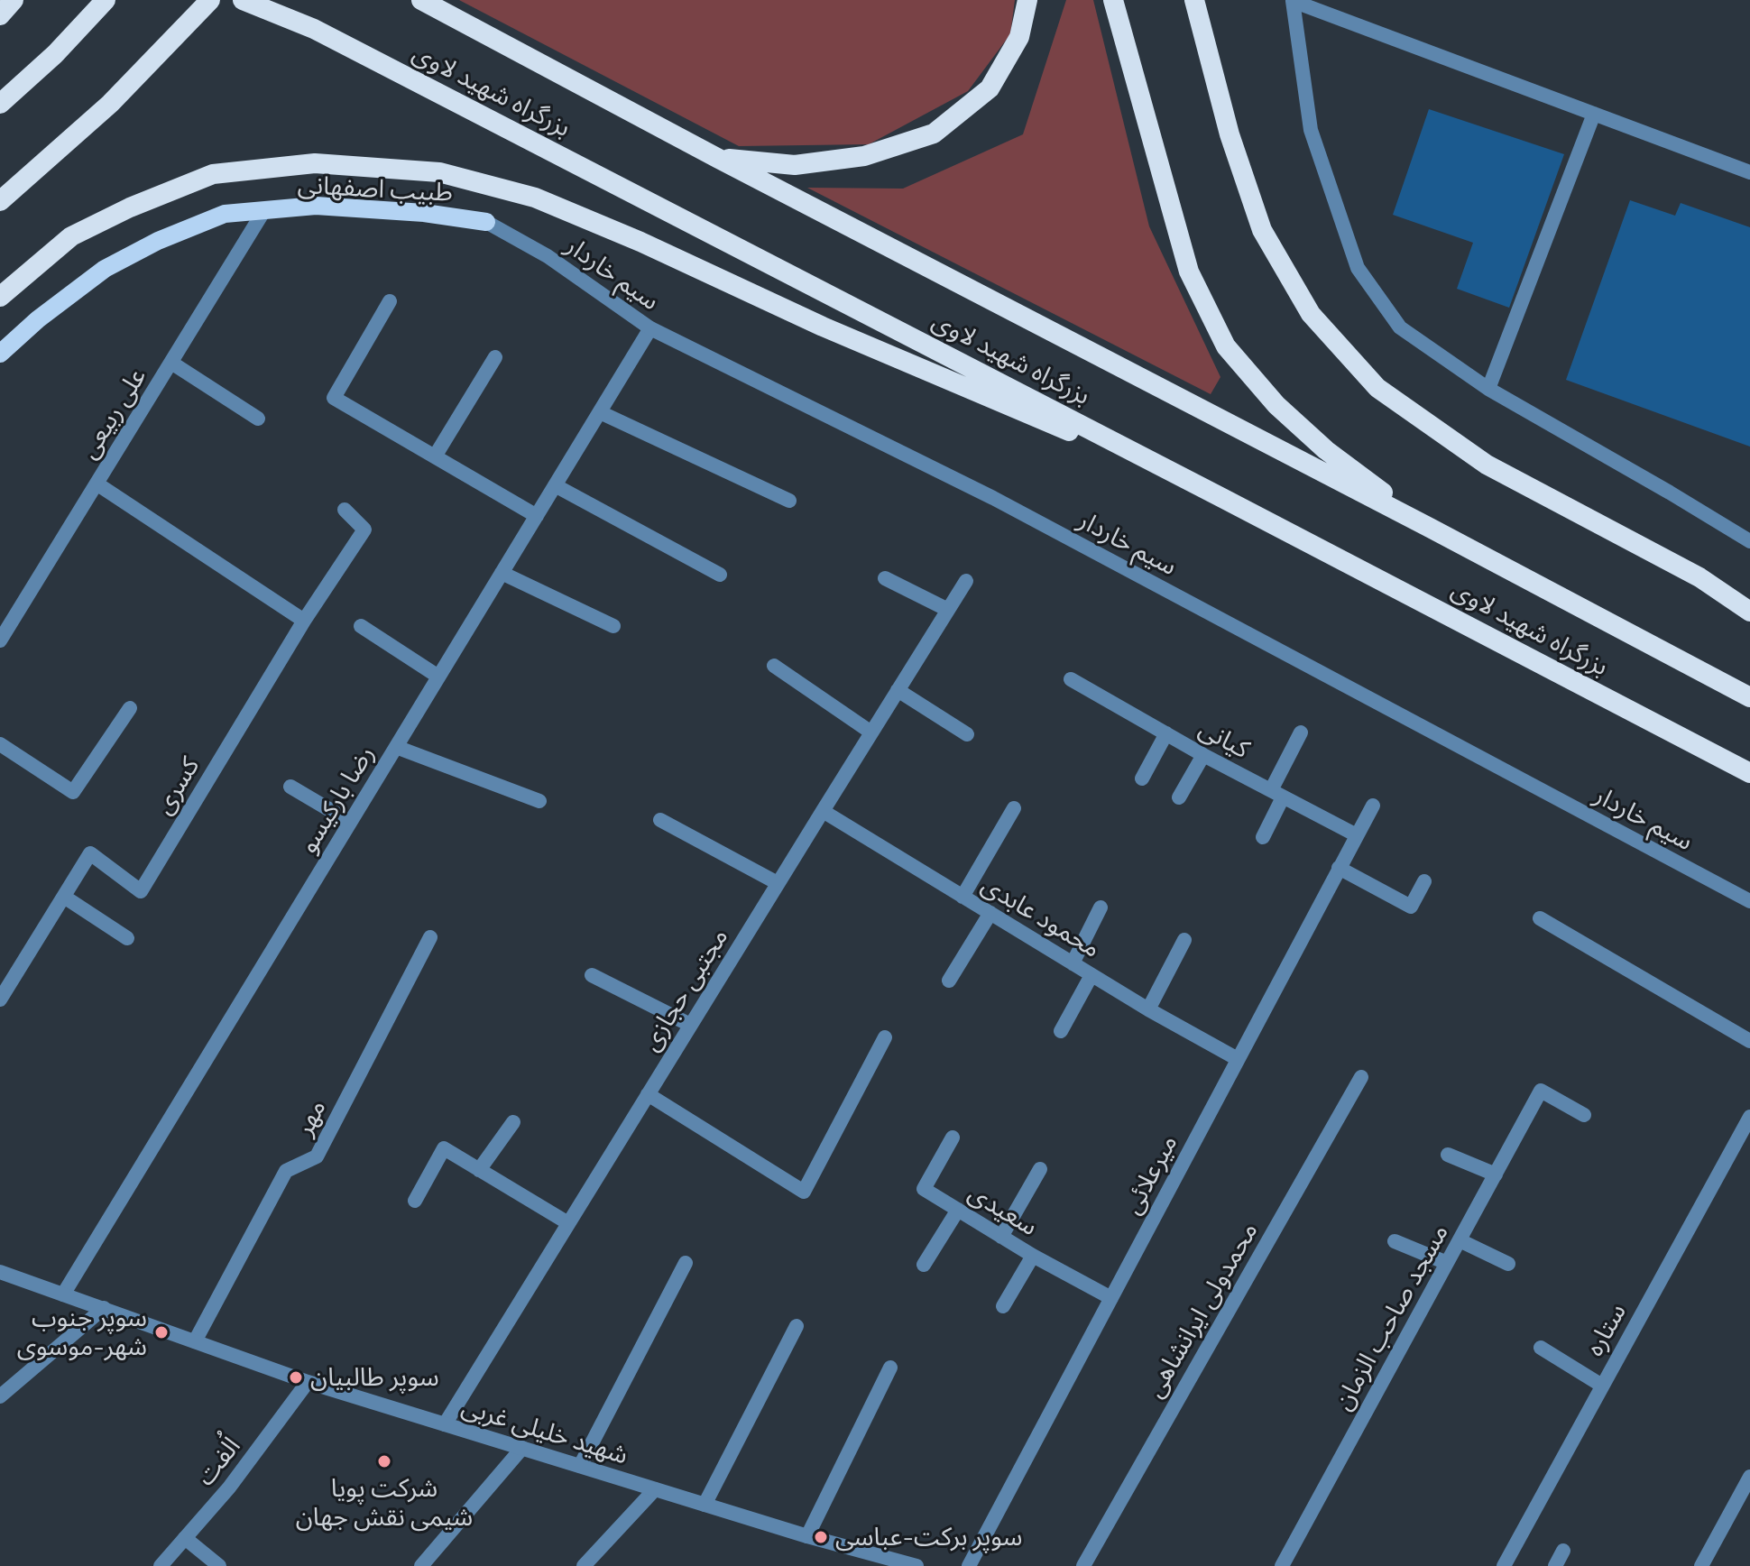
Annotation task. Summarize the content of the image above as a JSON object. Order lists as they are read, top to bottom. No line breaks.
{"streets":{"highway":["بزرگراه شهید لاوی"],"main road":["طبیب اصفهانی"],"street":["سیم خاردار","علی ربیعی","کیانی","کسری","رضا بارکیسو","محمود عابدی","مجتبی حجازی","مهر","میرعلائی","سعیدی","محمدولی ایرانشاهی","مسجد صاحب الزمان","ستاره","شهید خلیلی غربی","اُلفت"]},"crossings":[["طبیب اصفهانی","سیم خاردار"],["طبیب اصفهانی","علی ربیعی"],["سیم خاردار","رضا بارکیسو"],["کیانی","میرعلائی"],["رضا بارکیسو","شهید خلیلی غربی"],["محمود عابدی","مجتبی حجازی"],["محمود عابدی","میرعلائی"],["مجتبی حجازی","شهید خلیلی غربی"],["مهر","شهید خلیلی غربی"],["میرعلائی","سعیدی"],["شهید خلیلی غربی","اُلفت"]],"places":["سوپر جنوب شهر-موسوی","سوپر طالبیان","شرکت پویا شیمی نقش جهان","سوپر برکت-عباسی"]}
